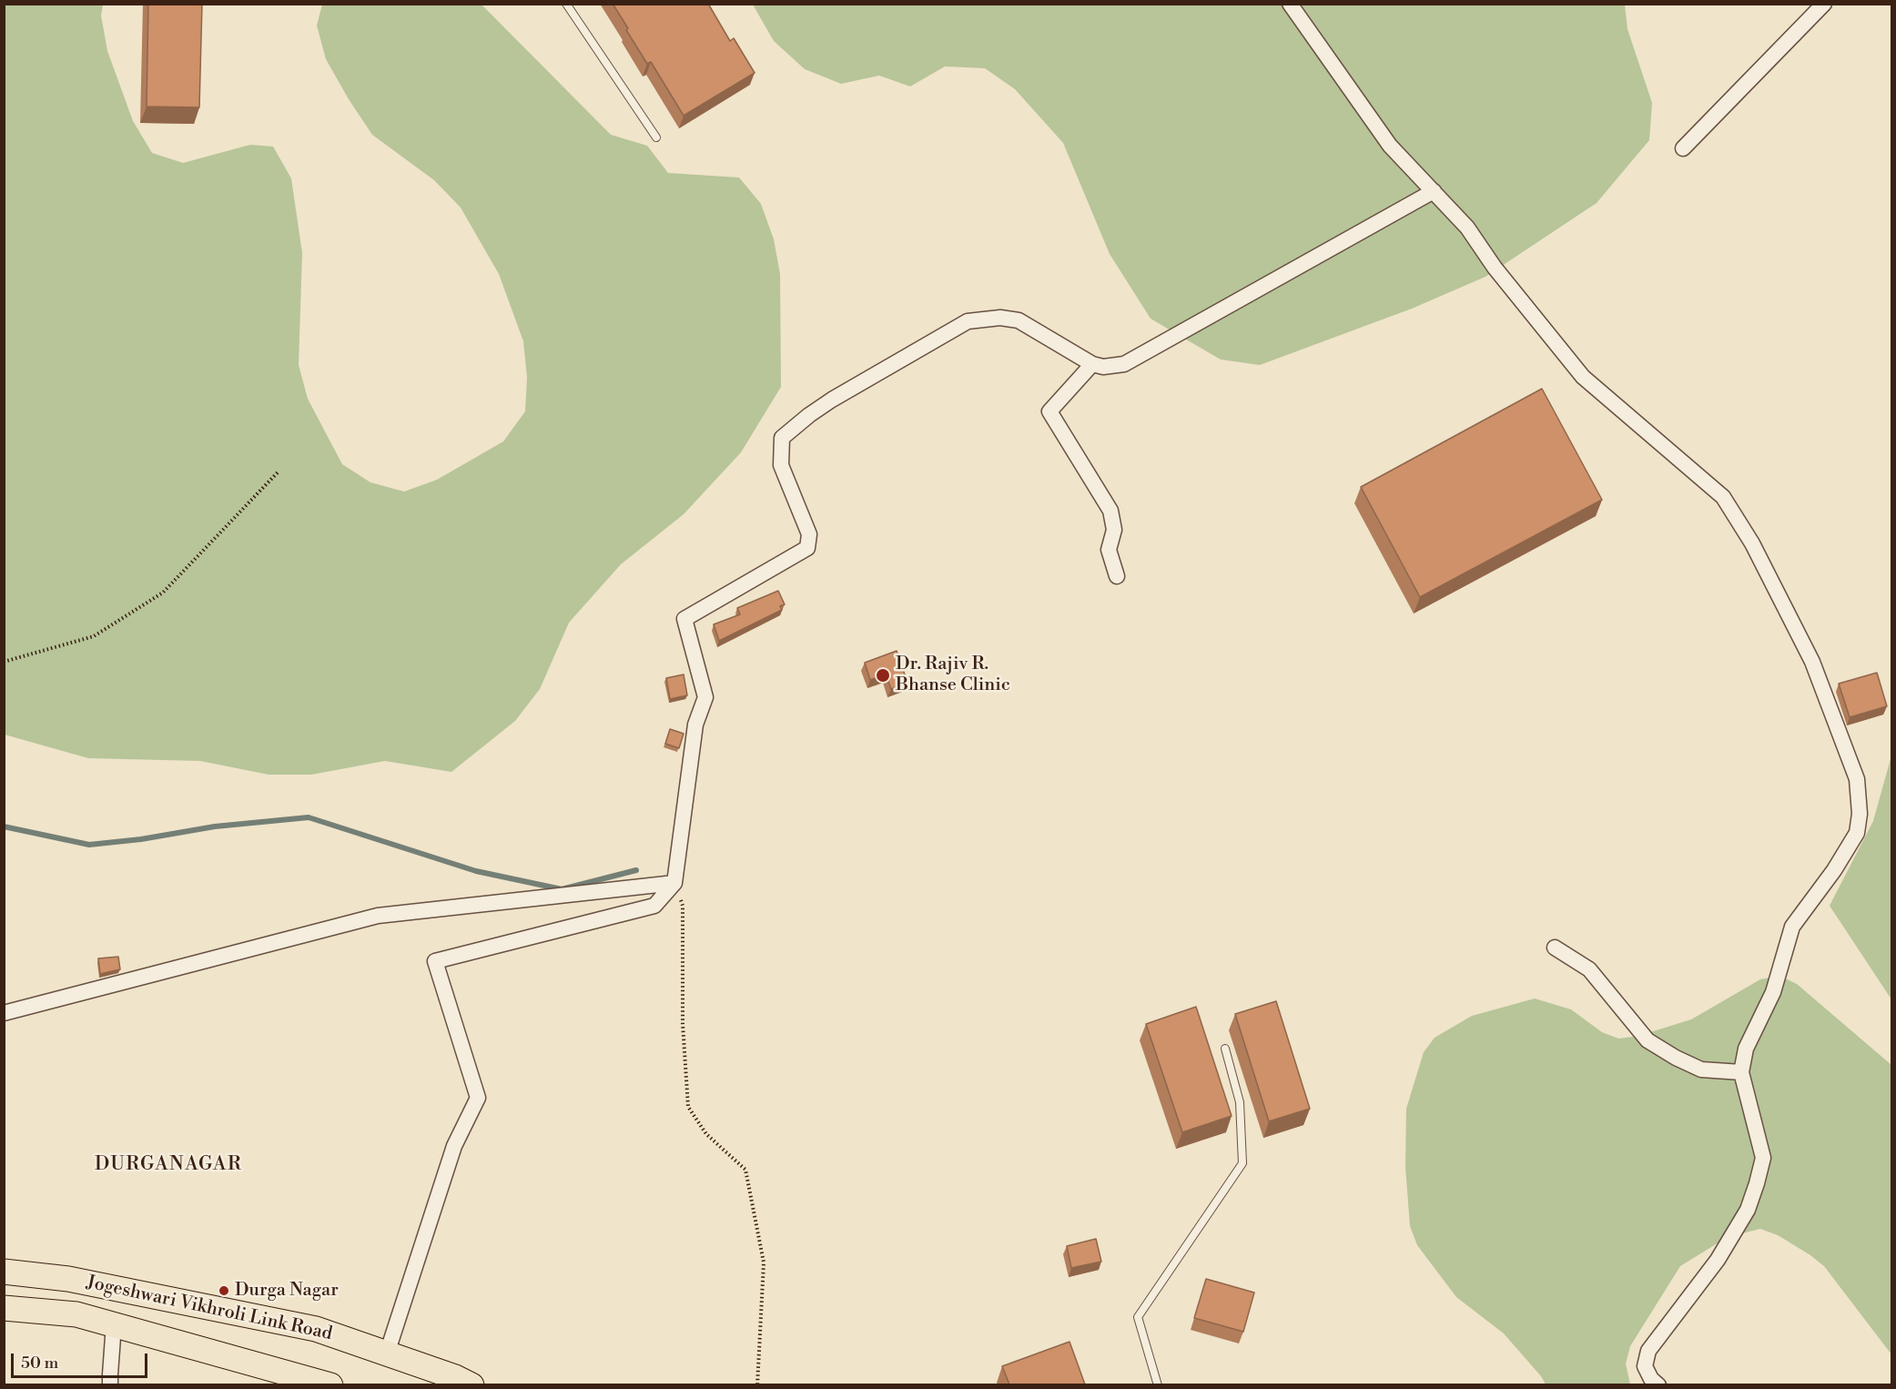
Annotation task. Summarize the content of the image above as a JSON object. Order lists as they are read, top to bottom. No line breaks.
{"streets":{"main road":["Jogeshwari Vikhroli Link Road"]},"districts":["DURGANAGAR"],"places":["Dr. Rajiv R. Bhanse Clinic","Durga Nagar"],"scale_bar":"50 m"}
